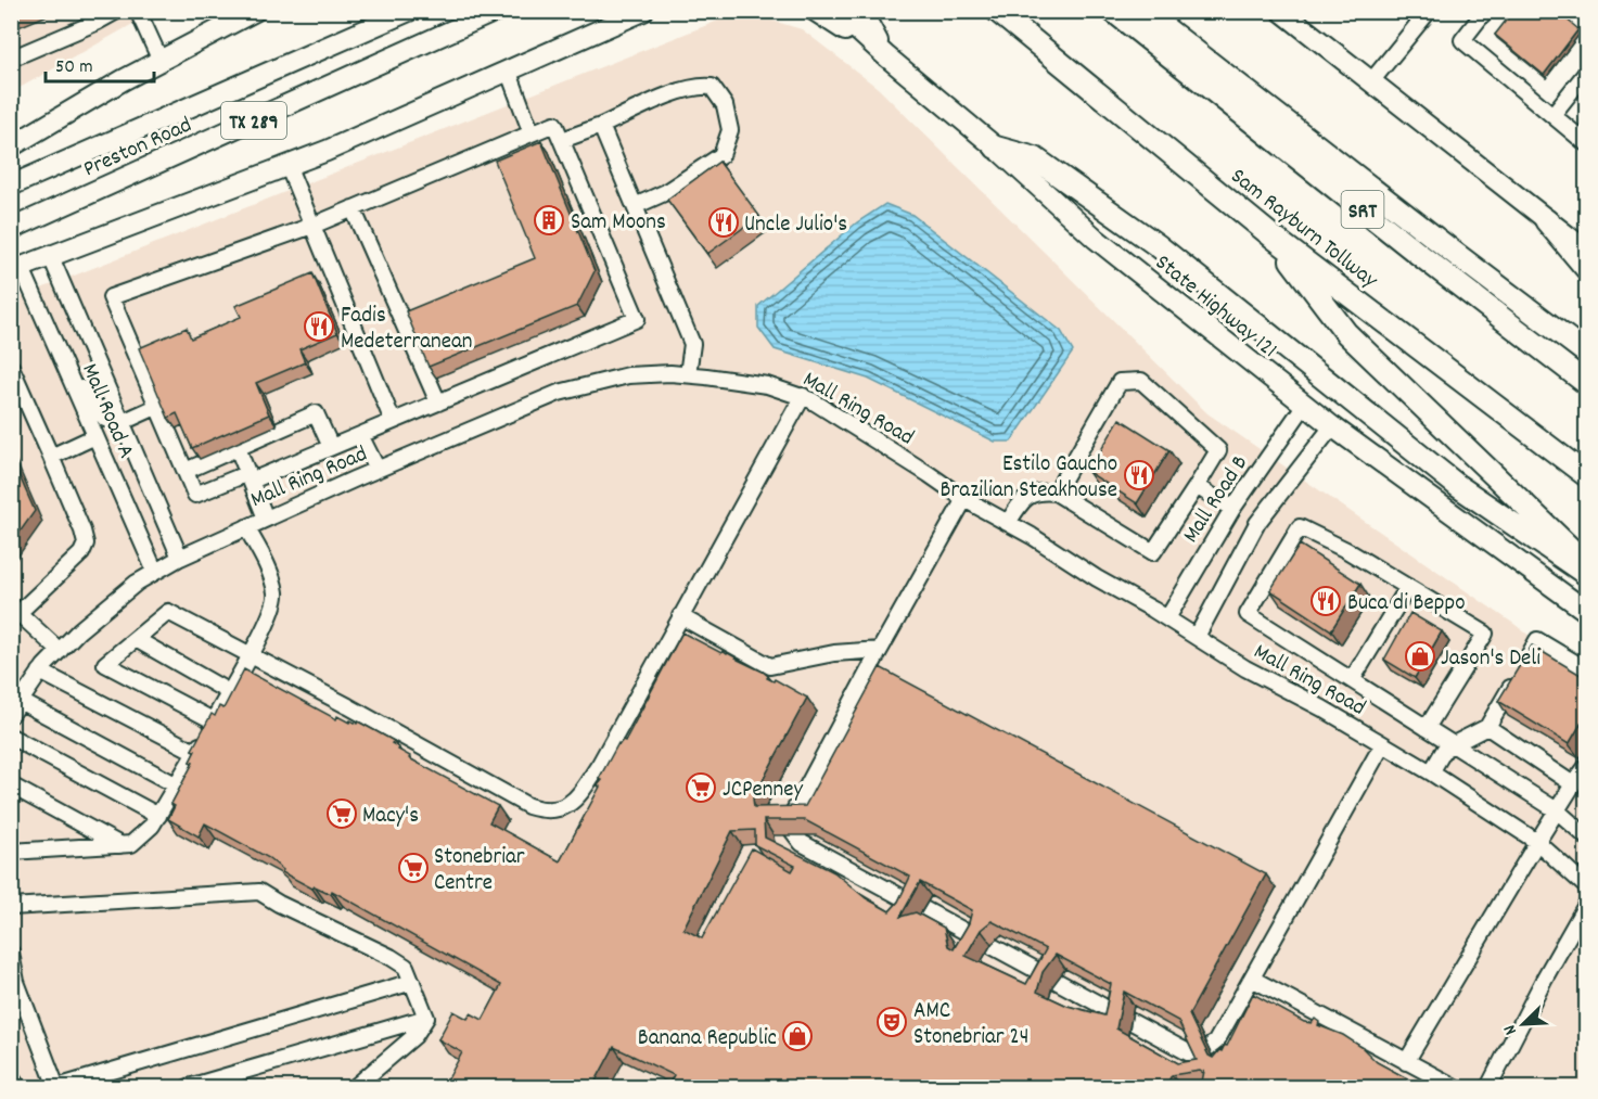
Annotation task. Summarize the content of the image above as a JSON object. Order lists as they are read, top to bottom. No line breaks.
{"streets":{"highway":["SRT","Sam Rayburn Tollway"],"main road":["TX 289","Preston Road","State Highway 121"],"street":["Mall Ring Road","Mall Road A","Mall Road B"]},"crossings":[["State Highway 121","Mall Road B"],["Mall Ring Road","Mall Road A"],["Mall Ring Road","Mall Road B"]],"places":{"building":["Sam Moons"],"restaurant":["Uncle Julio's","Fadis Medeterranean","Estilo Gaucho Brazilian Steakhouse","Buca di Beppo"],"shop":["Jason's Deli","Banana Republic"],"supermarket":["JCPenney","Macy's","Stonebriar Centre"],"theatre":["AMC Stonebriar 24"]},"scale_bar":"50 m","north":"bottom left"}
